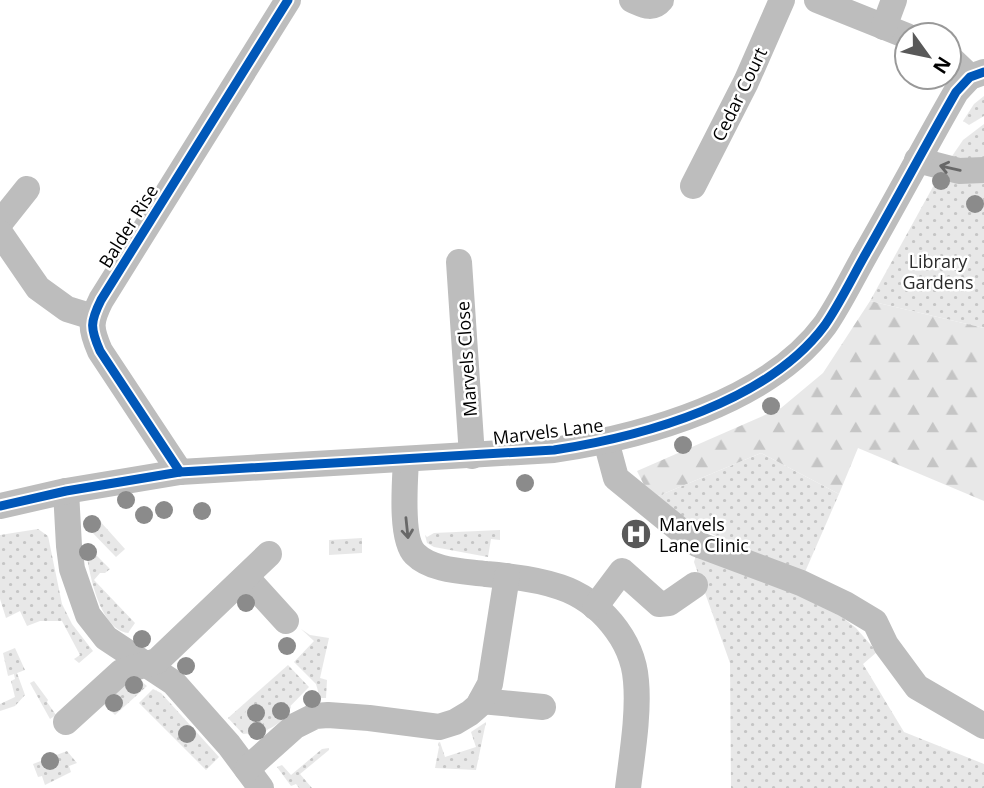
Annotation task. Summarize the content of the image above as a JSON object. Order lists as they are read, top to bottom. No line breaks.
{"streets":{"street":["Cedar Court","Balder Rise","Marvels Close","Marvels Lane"]},"crossings":[["Marvels Close","Marvels Lane"]],"parks":["Library Gardens"],"places":{"hospital":["Marvels Lane Clinic"]},"north":"bottom right"}
